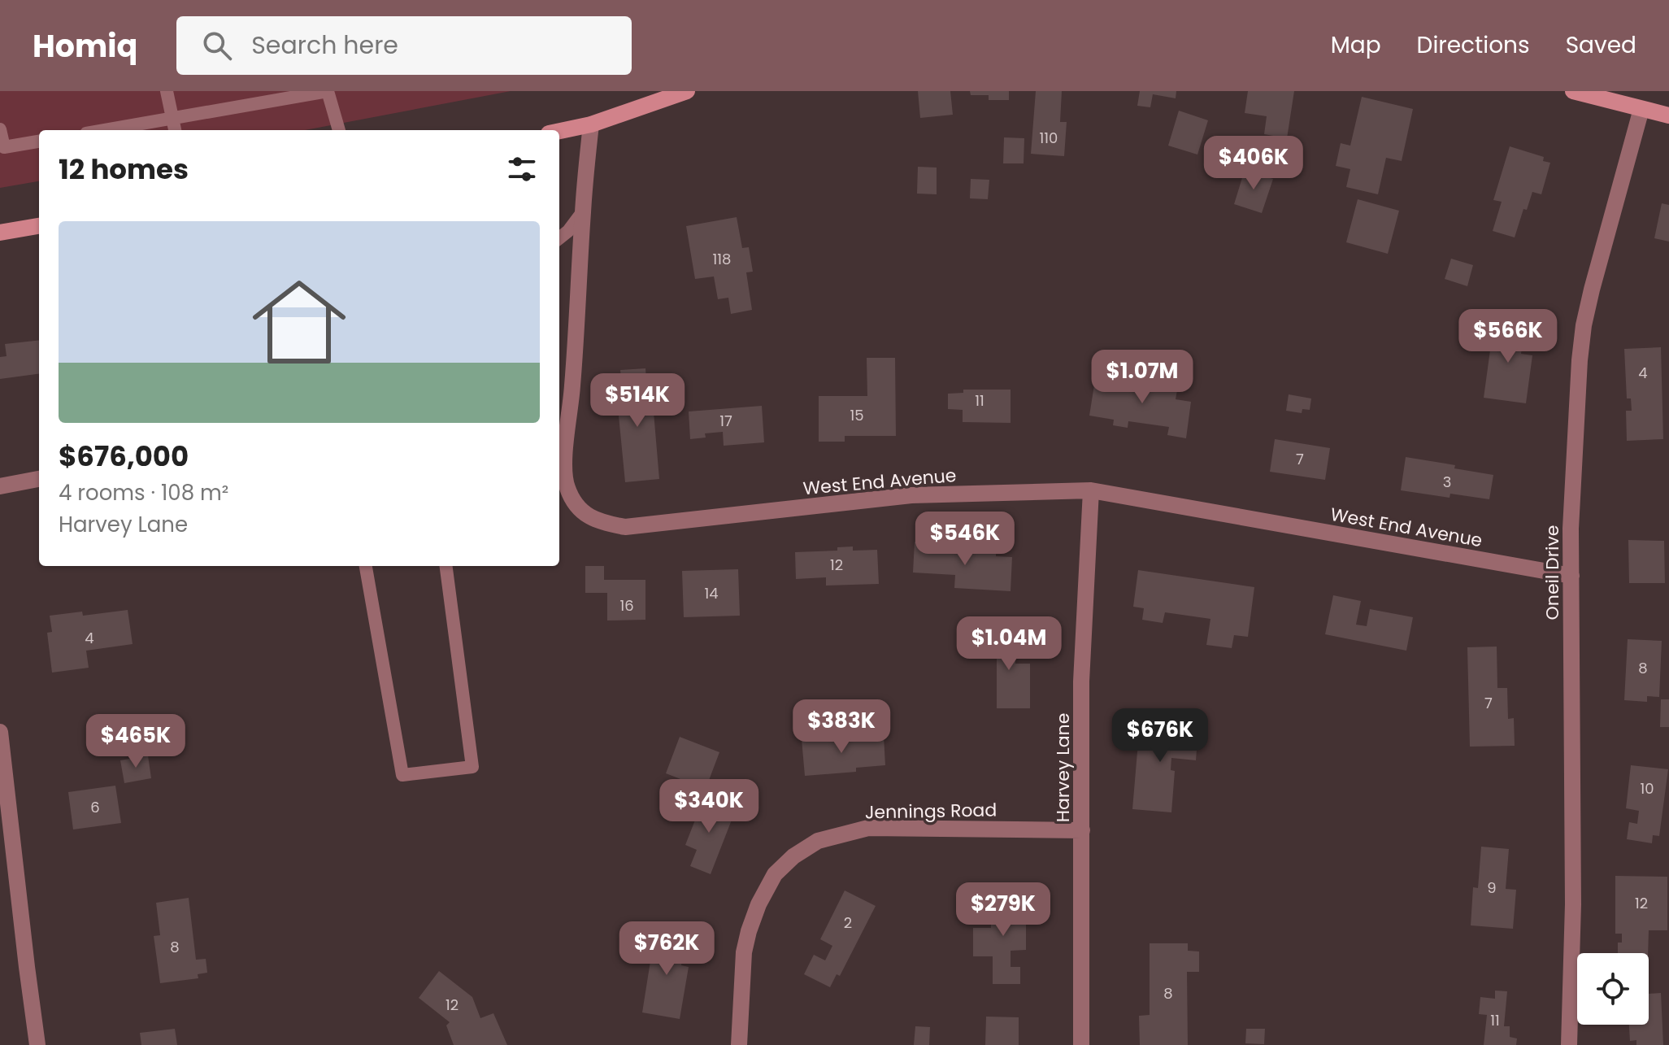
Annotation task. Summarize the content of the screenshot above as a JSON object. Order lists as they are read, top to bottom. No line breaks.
{"streets":{"street":["West End Avenue","Oneil Drive","Harvey Lane","Jennings Road"]},"crossings":[["West End Avenue","Oneil Drive"],["West End Avenue","Harvey Lane"],["Harvey Lane","Jennings Road"]],"house_numbers":["110","118","4","11","15","17","7","3","12","14","16","4","8","7","10","6","9","12","2","8","8","12","11"],"page":{"header":"Homiq","search":"Search here","nav":["Map","Directions","Saved"],"heading":"12 homes","price":["$406K","$566K","$1.07M","$514K","$546K","$1.04M","$383K","$676K","$465K","$340K","$279K","$762K"],"list":[{"name":"$676,000","note":"4 rooms · 108 m² · Harvey Lane"}]}}
